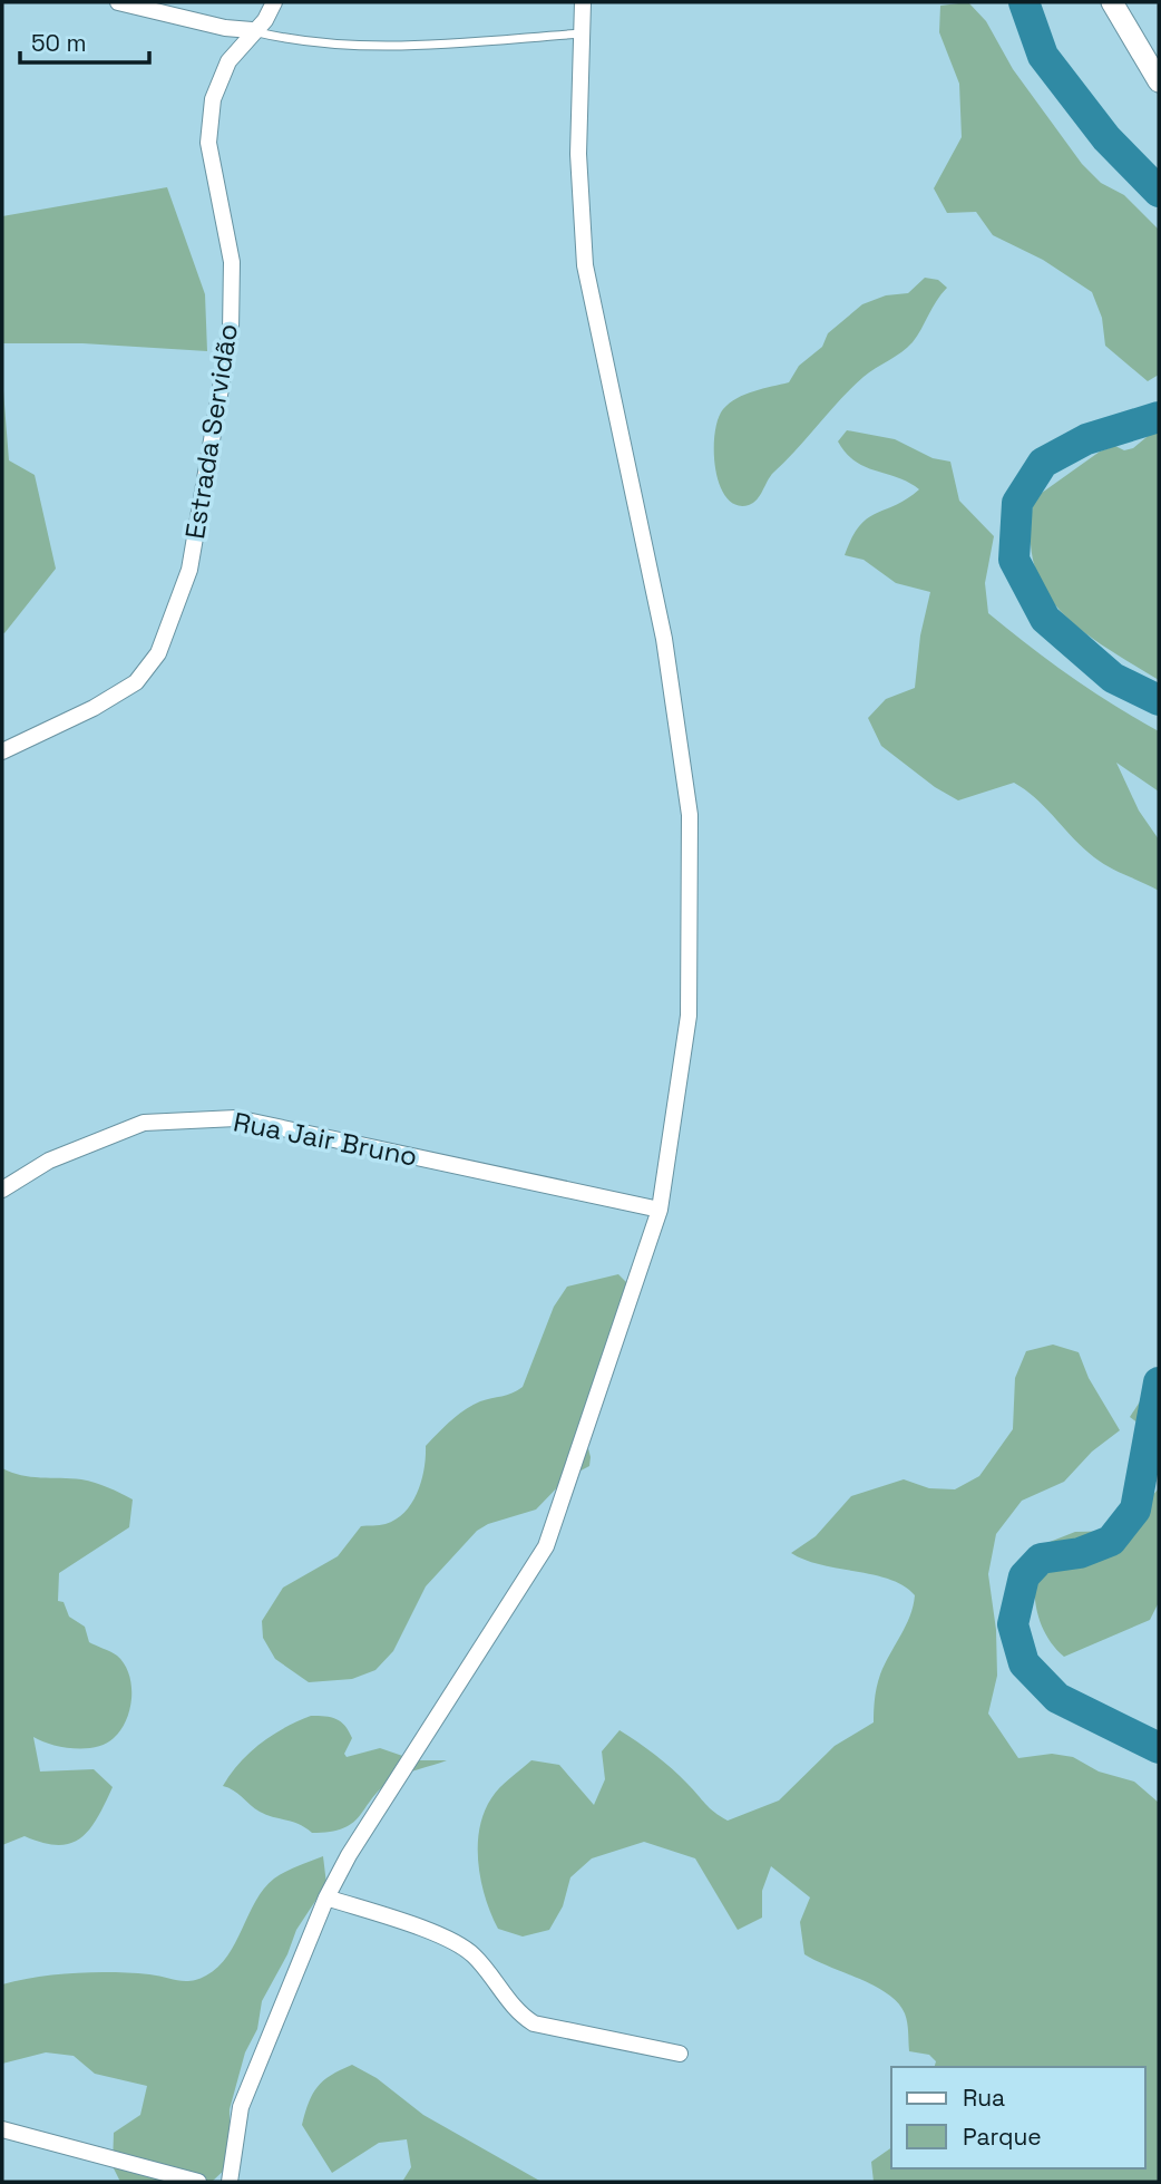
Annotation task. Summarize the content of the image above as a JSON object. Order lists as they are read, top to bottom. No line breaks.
{"streets":{"street":["Estrada Servidão","Rua Jair Bruno"]},"legend":["Rua","Parque"],"scale_bar":"50 m"}
